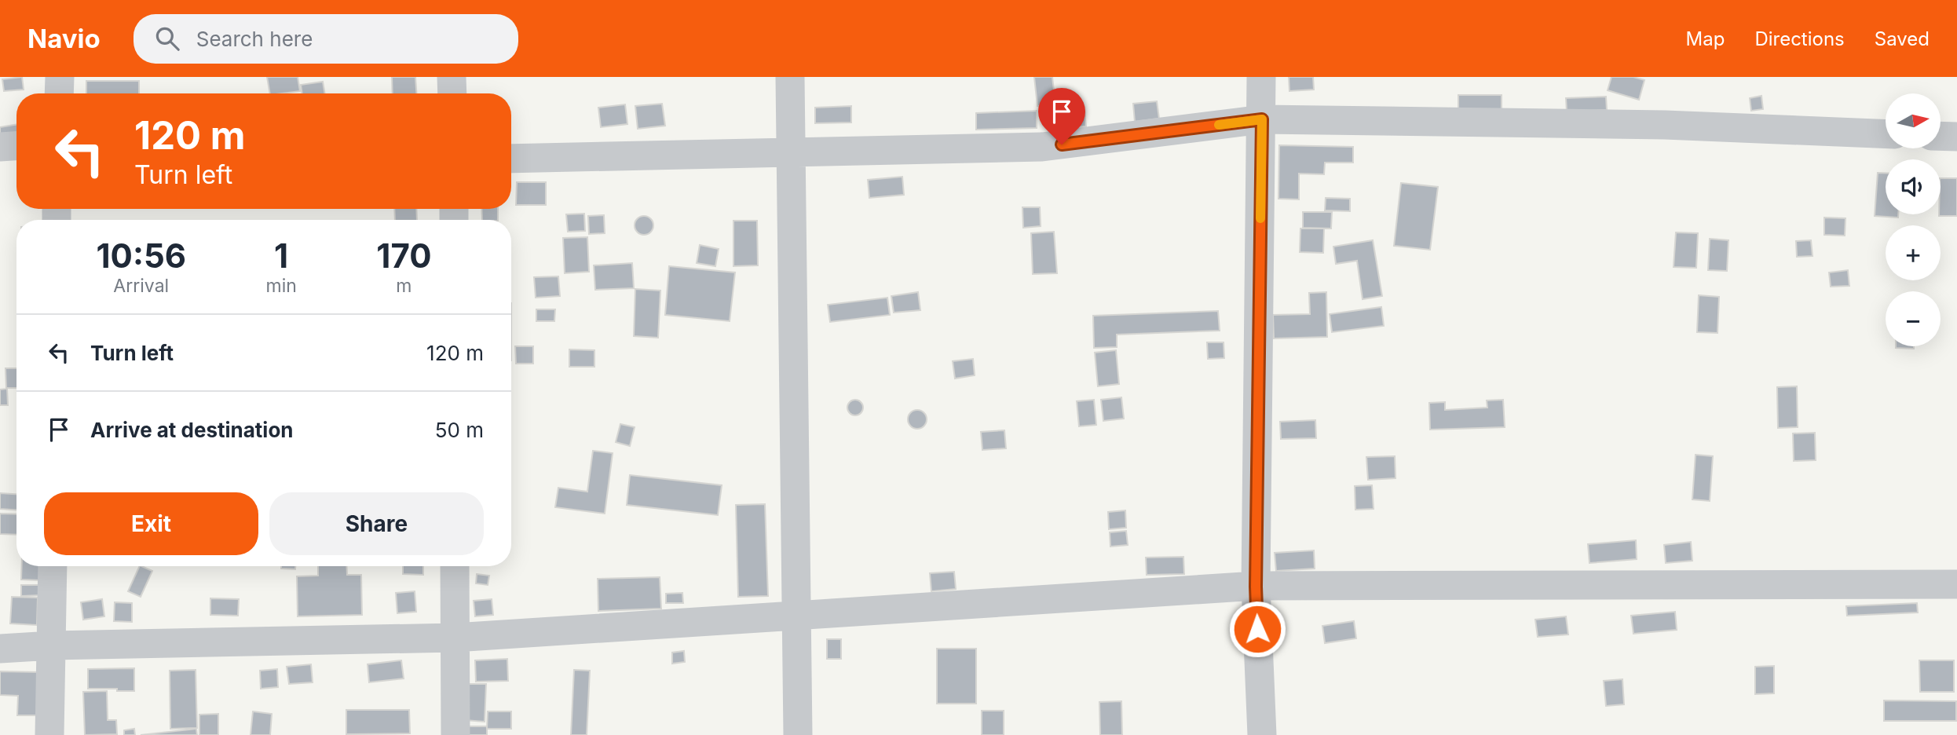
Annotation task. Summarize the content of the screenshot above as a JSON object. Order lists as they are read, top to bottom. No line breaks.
{"north":"right","page":{"header":"Navio","search":"Search here","nav":["Map","Directions","Saved"],"map_buttons":["+","−"],"turn":["120 m","Turn left"],"eta":["10:56","Arrival","1","min","170","m"],"list":[{"name":"Turn left","value":"120 m"},{"name":"Arrive at destination","value":"50 m"}],"buttons":["Exit","Share"]}}
